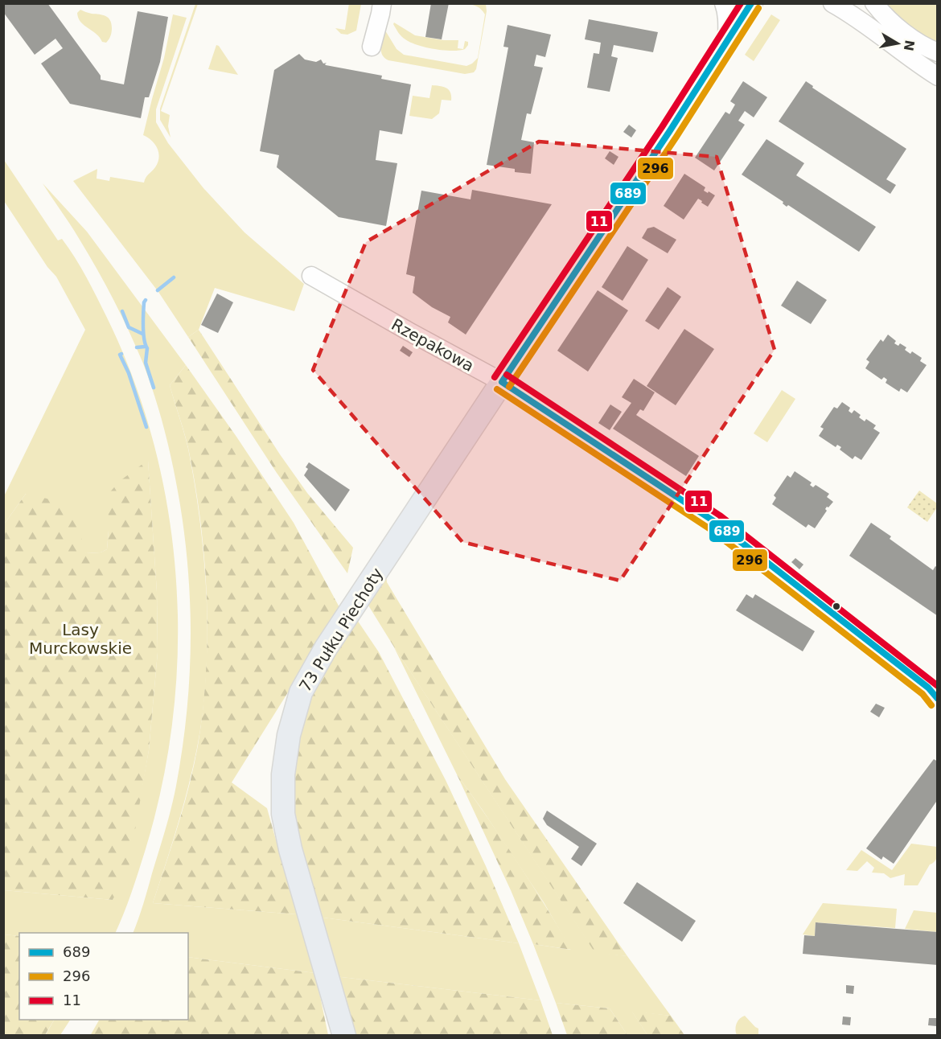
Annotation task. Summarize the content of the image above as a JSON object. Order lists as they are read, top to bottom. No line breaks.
{"streets":{"main road":["73 Pułku Piechoty"],"street":["Rzepakowa"]},"crossings":[["Rzepakowa","73 Pułku Piechoty"]],"parks":["Lasy Murckowskie"],"lines":["transit line 689","transit line 11","transit line 296"],"legend":["689","296","11"],"north":"right"}
